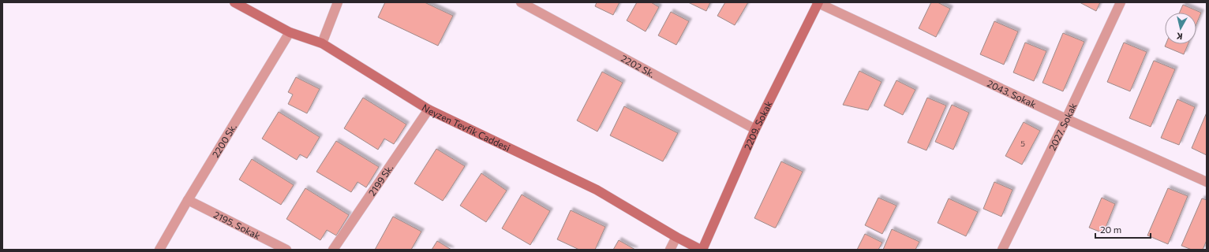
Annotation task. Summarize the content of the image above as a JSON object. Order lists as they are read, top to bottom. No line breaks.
{"streets":{"street":["2202 Sk.","2043. Sokak","2209. Sokak","2027. Sokak","Neyzen Tevfik Caddesi","2200 Sk.","2199 Sk.","2195. Sokak"]},"crossings":[["2202 Sk.","2209. Sokak"],["2043. Sokak","2209. Sokak"],["2043. Sokak","2027. Sokak"],["2209. Sokak","Neyzen Tevfik Caddesi"],["Neyzen Tevfik Caddesi","2200 Sk."],["Neyzen Tevfik Caddesi","2199 Sk."],["2200 Sk.","2195. Sokak"]],"house_numbers":["5"],"scale_bar":"20 m","north":"bottom"}
